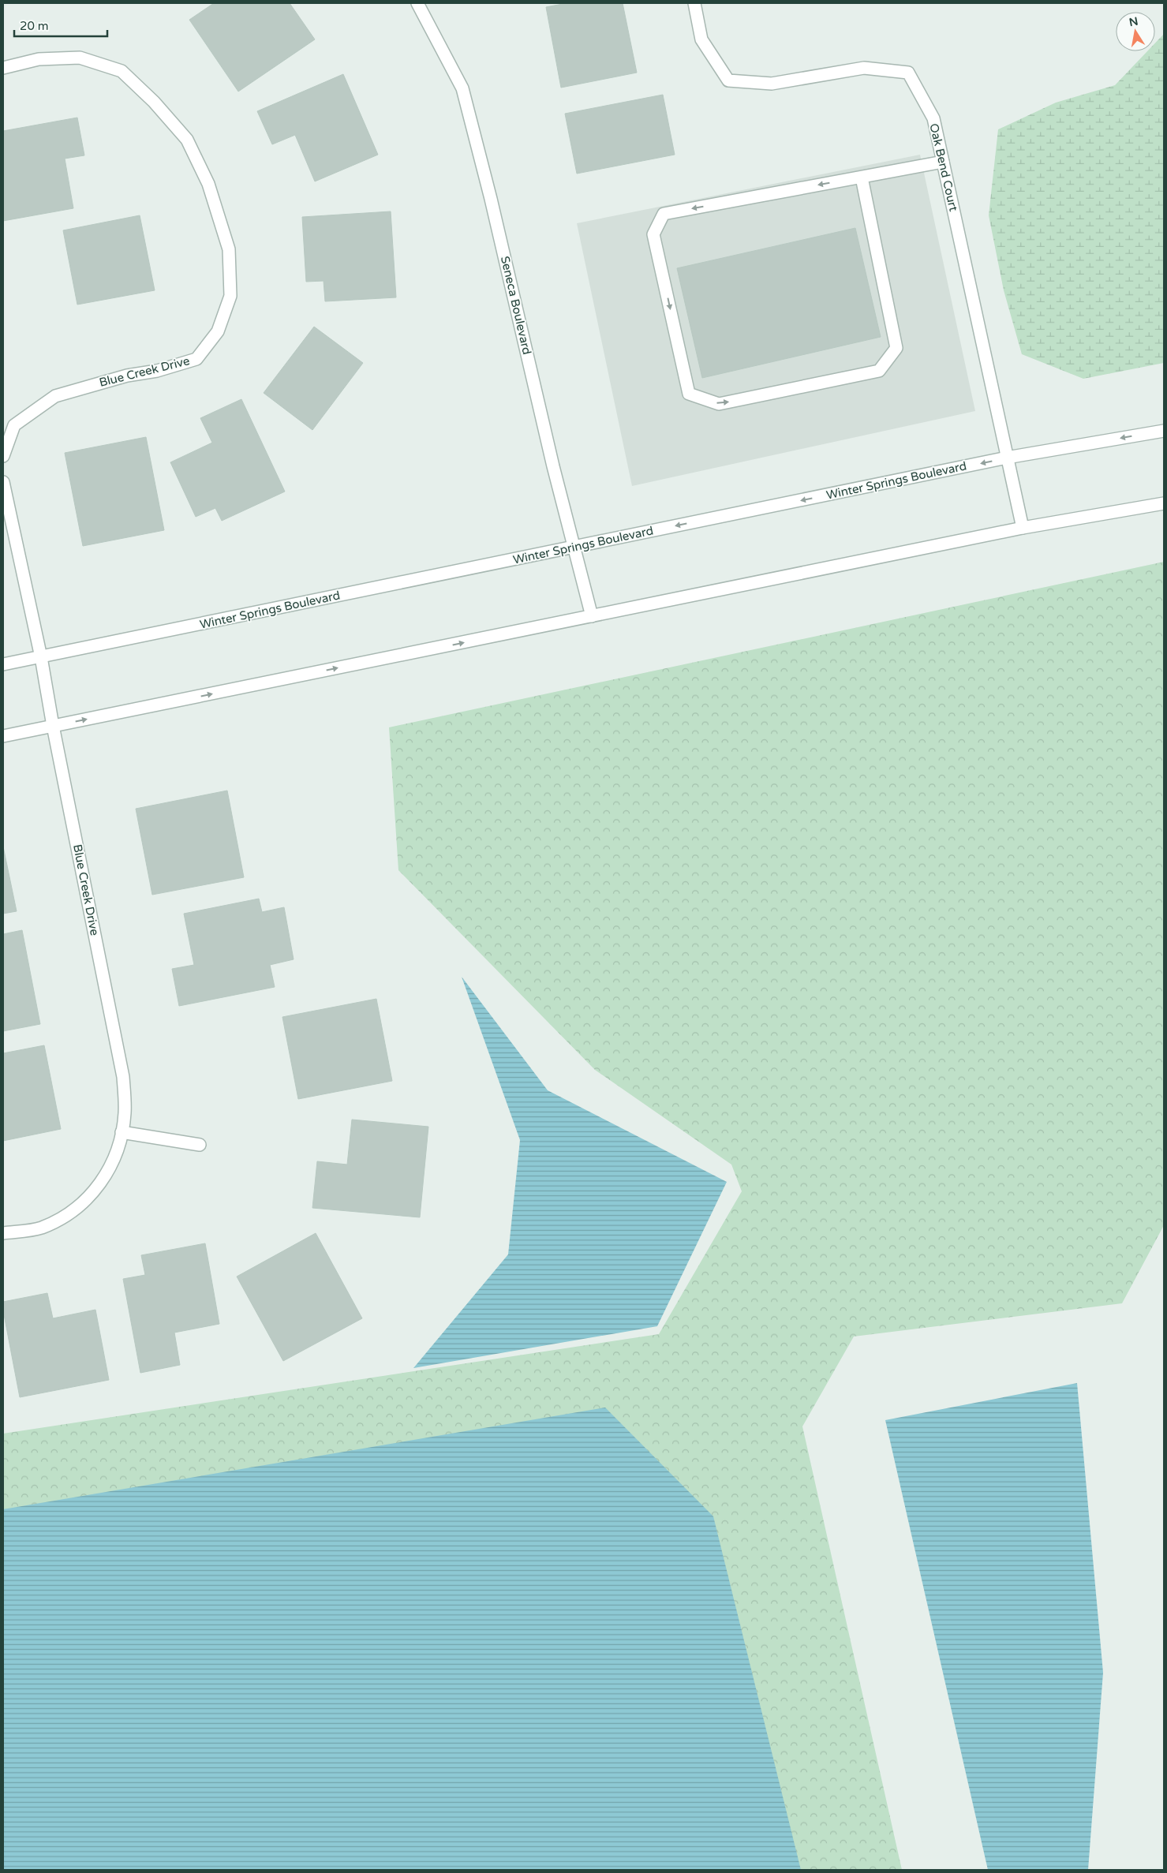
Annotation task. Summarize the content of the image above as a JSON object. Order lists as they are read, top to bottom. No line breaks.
{"streets":{"street":["Oak Bend Court","Seneca Boulevard","Blue Creek Drive","Winter Springs Boulevard"]},"crossings":[["Oak Bend Court","Winter Springs Boulevard"],["Seneca Boulevard","Winter Springs Boulevard"],["Blue Creek Drive","Winter Springs Boulevard"]],"scale_bar":"20 m","north":"top"}
